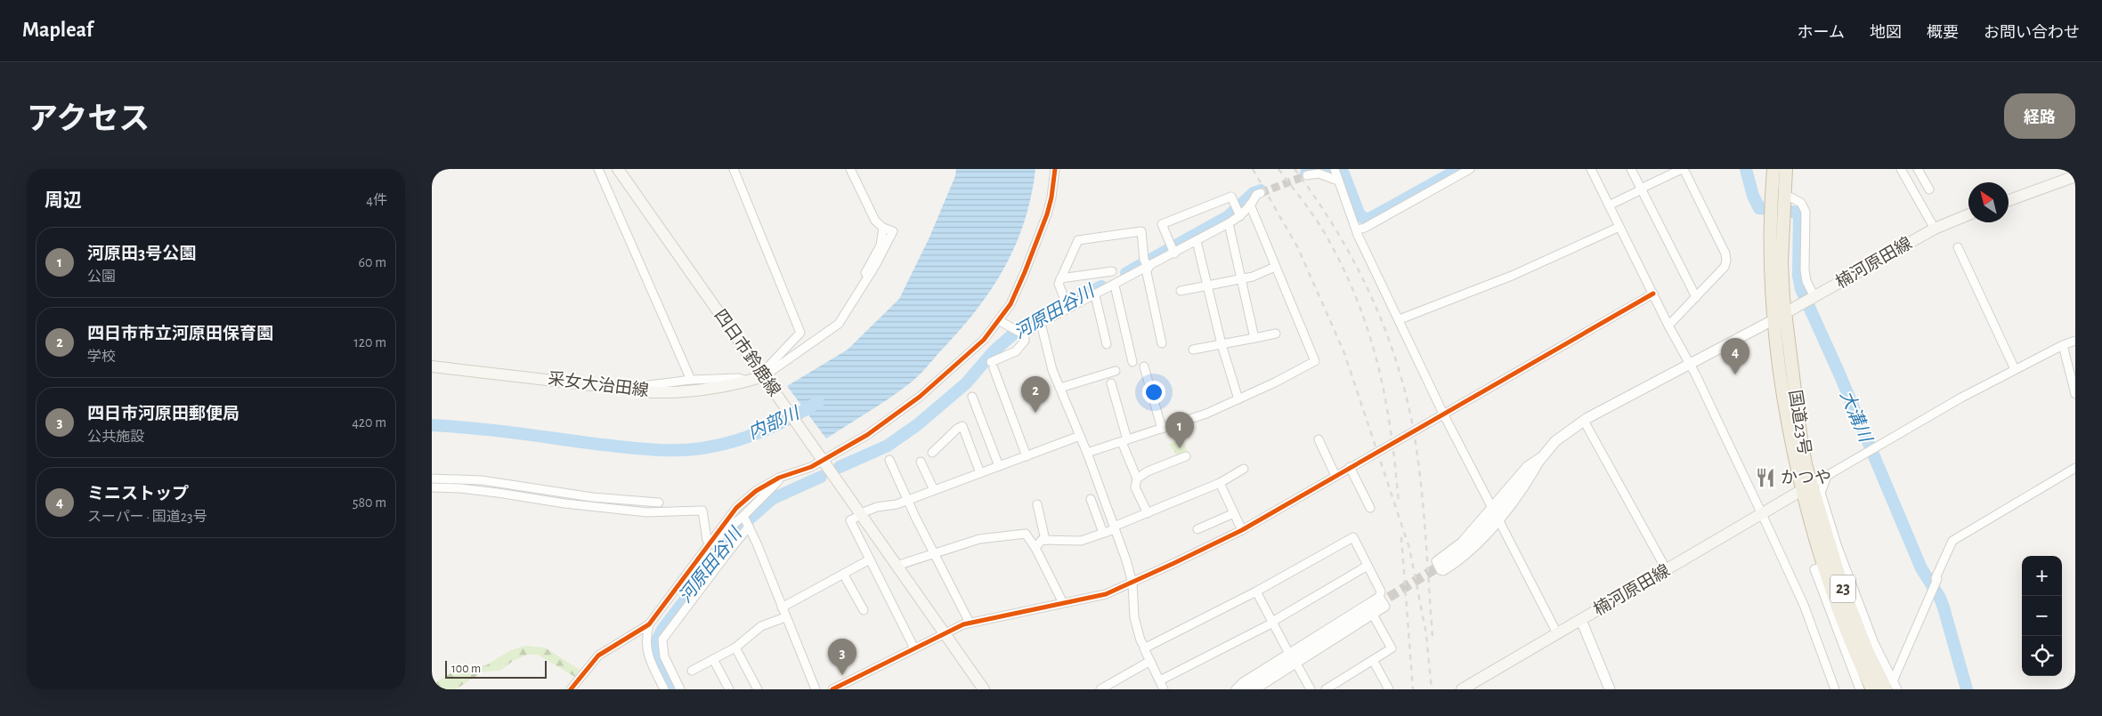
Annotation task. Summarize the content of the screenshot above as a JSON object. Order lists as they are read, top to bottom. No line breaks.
{"streets":{"highway":["国道23号","23"],"main road":["楠河原田線","四日市鈴鹿線","采女大治田線"]},"crossings":[["楠河原田線","国道23号"],["四日市鈴鹿線","采女大治田線"]],"water":["河原田谷川","大溝川","内部川"],"places":{"restaurant":["かつや"]},"scale_bar":"100 m","north":"top left","page":{"header":"Mapleaf","nav":["ホーム","地図","概要","お問い合わせ"],"title":"アクセス","buttons":"経路","heading":["周辺","4件"],"list":[{"mark":"1","name":"河原田3号公園","note":"公園","value":"60 m"},{"mark":"2","name":"四日市市立河原田保育園","note":"学校","value":"120 m"},{"mark":"3","name":"四日市河原田郵便局","note":"公共施設","value":"420 m"},{"mark":"4","name":"ミニストップ","note":"スーパー · 国道23号","value":"580 m"}],"pins":["4","2","1","3"],"map_buttons":["+","−"],"scale":"100 m"}}
